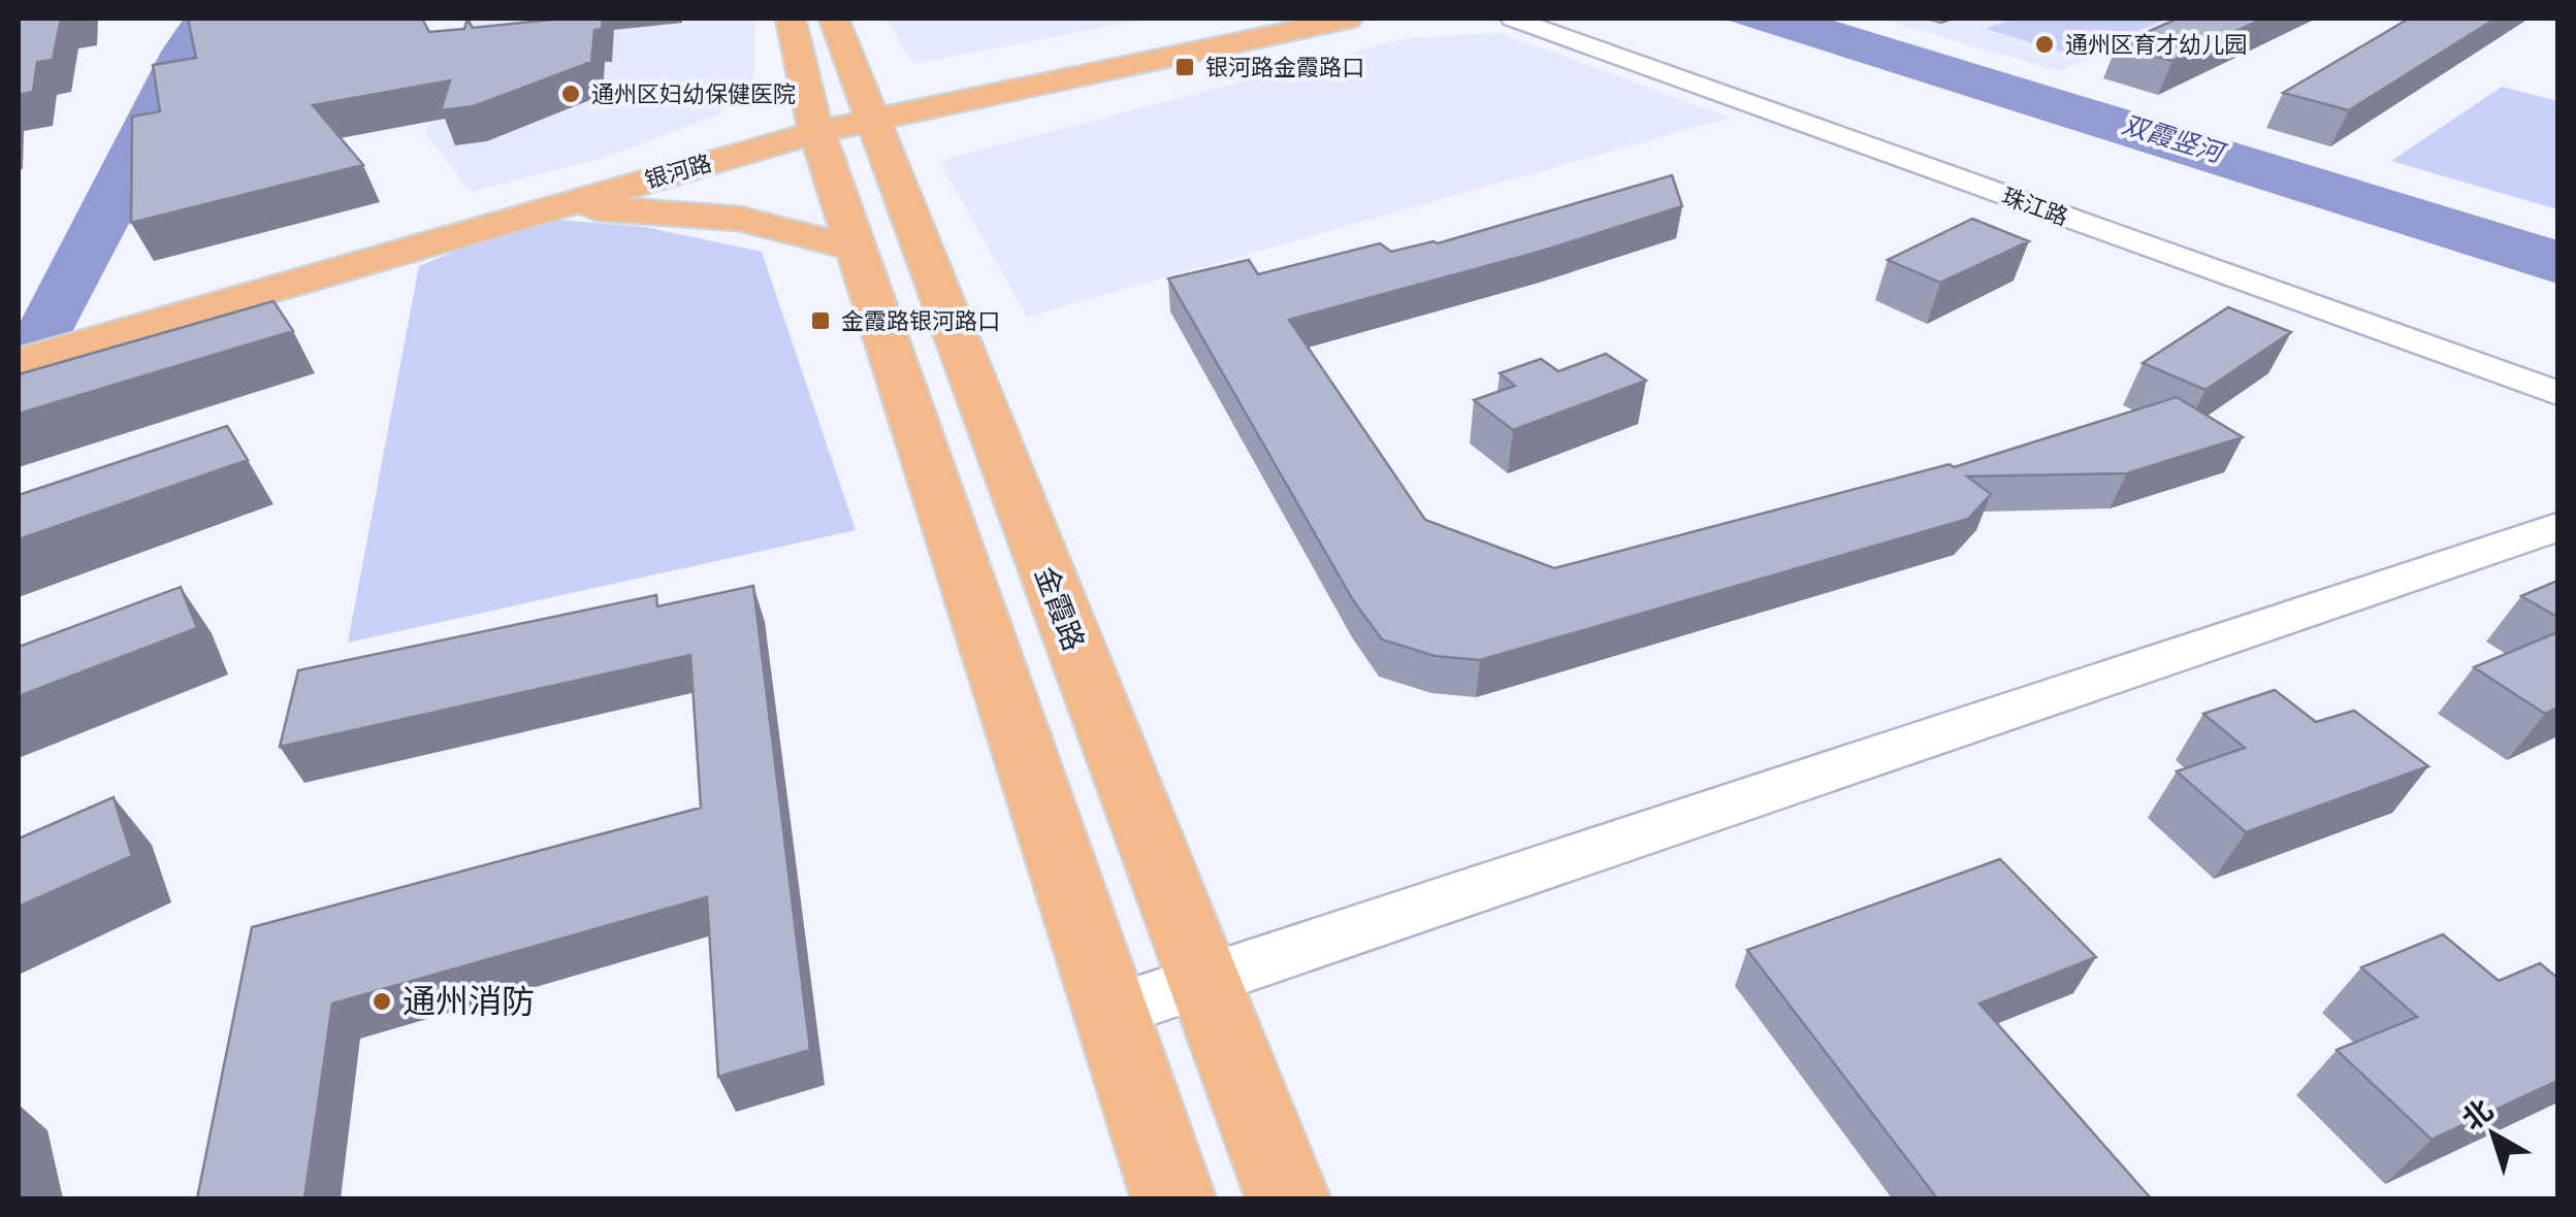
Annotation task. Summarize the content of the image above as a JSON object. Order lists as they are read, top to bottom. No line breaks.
{"streets":{"main road":["银河路","金霞路"],"street":["珠江路"]},"crossings":[["银河路","金霞路"]],"water":["双霞竖河"],"places":{"other":["通州区育才幼儿园","通州区妇幼保健医院","通州消防"],"transit":["银河路金霞路口","金霞路银河路口"]},"north":"top left"}
